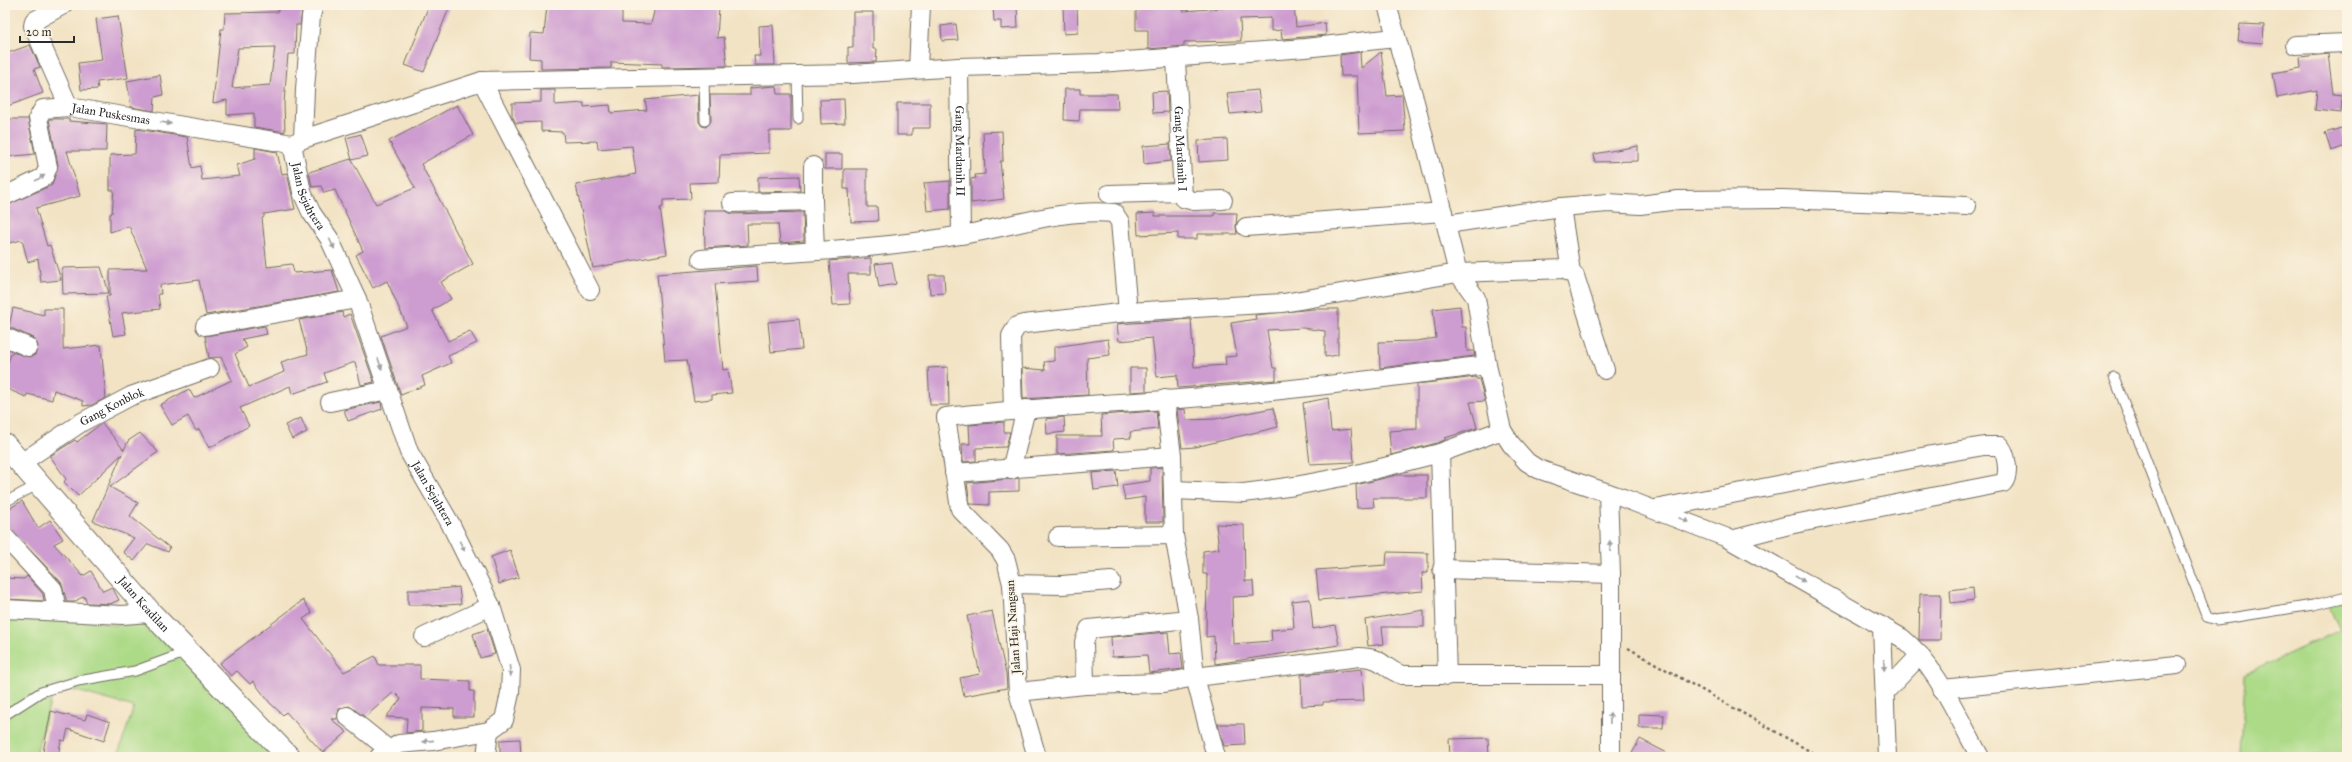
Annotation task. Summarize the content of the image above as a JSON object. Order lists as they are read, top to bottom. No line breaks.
{"streets":{"main road":["Jalan Keadilan"],"street":["Jalan Puskesmas","Gang Mardanih I","Gang Mardanih II","Jalan Sejahtera","Gang Konblok","Jalan Haji Nangsan"]},"crossings":[["Jalan Puskesmas","Jalan Sejahtera"],["Gang Konblok","Jalan Keadilan"]],"one_way":["Jalan Puskesmas","Jalan Sejahtera"],"scale_bar":"20 m"}
